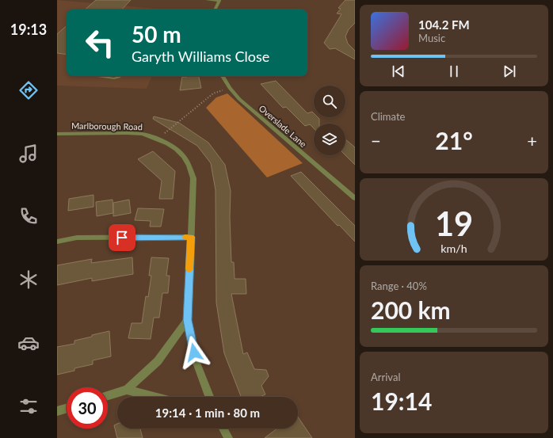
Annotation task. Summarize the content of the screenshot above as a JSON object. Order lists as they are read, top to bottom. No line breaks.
{"streets":{"street":["Marlborough Road","Overslade Lane"]},"page":{"tabs":"19:13","turn":["50 m","Garyth Williams Close"],"song":["104.2 FM","Music"],"tile":["Climate",["Range · 40%","200 km"],["Arrival","19:14"]],"heat":["−","21°","+"],"limit":"30","trip":"19:14 · 1 min · 80 m","gauge":["19","km/h"]}}
